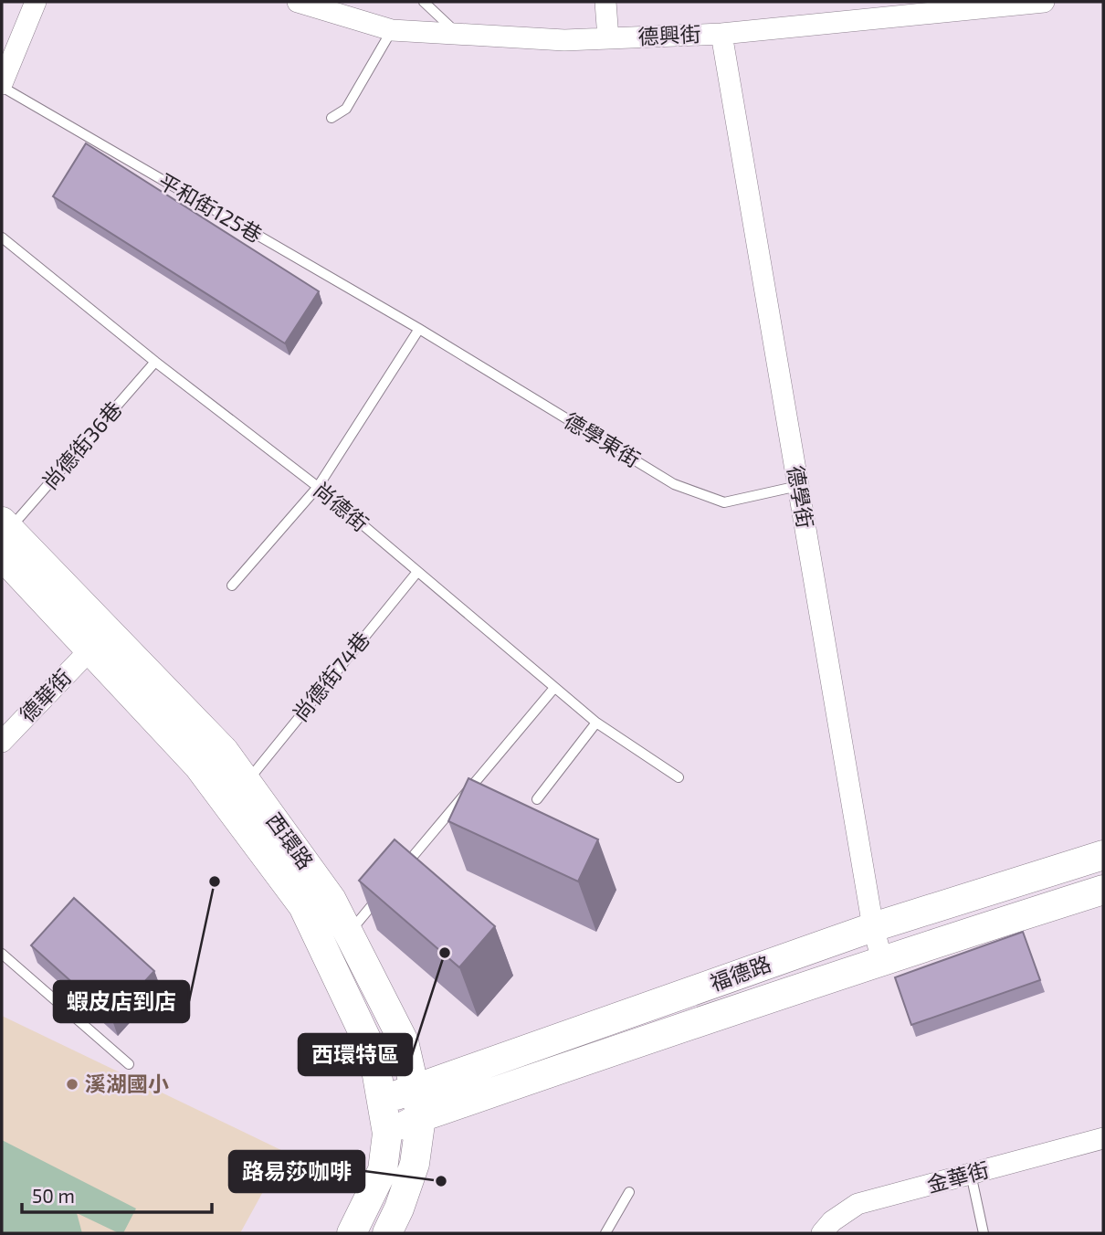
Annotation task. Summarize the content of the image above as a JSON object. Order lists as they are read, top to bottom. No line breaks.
{"streets":{"main road":["西環路","福德路"],"street":["德興街","德學街","德華街","金華街"],"lane":["平和街125巷","德學東街","尚德街36巷","尚德街","尚德街74巷"]},"crossings":[["德興街","德學街"],["平和街125巷","德學東街"],["德學東街","德學街"],["尚德街36巷","尚德街"],["尚德街36巷","西環路"],["德學街","福德路"],["尚德街","尚德街74巷"],["尚德街74巷","西環路"],["德華街","西環路"],["西環路","福德路"]],"places":["蝦皮店到店","西環特區","溪湖國小","路易莎咖啡"],"scale_bar":"50 m"}
